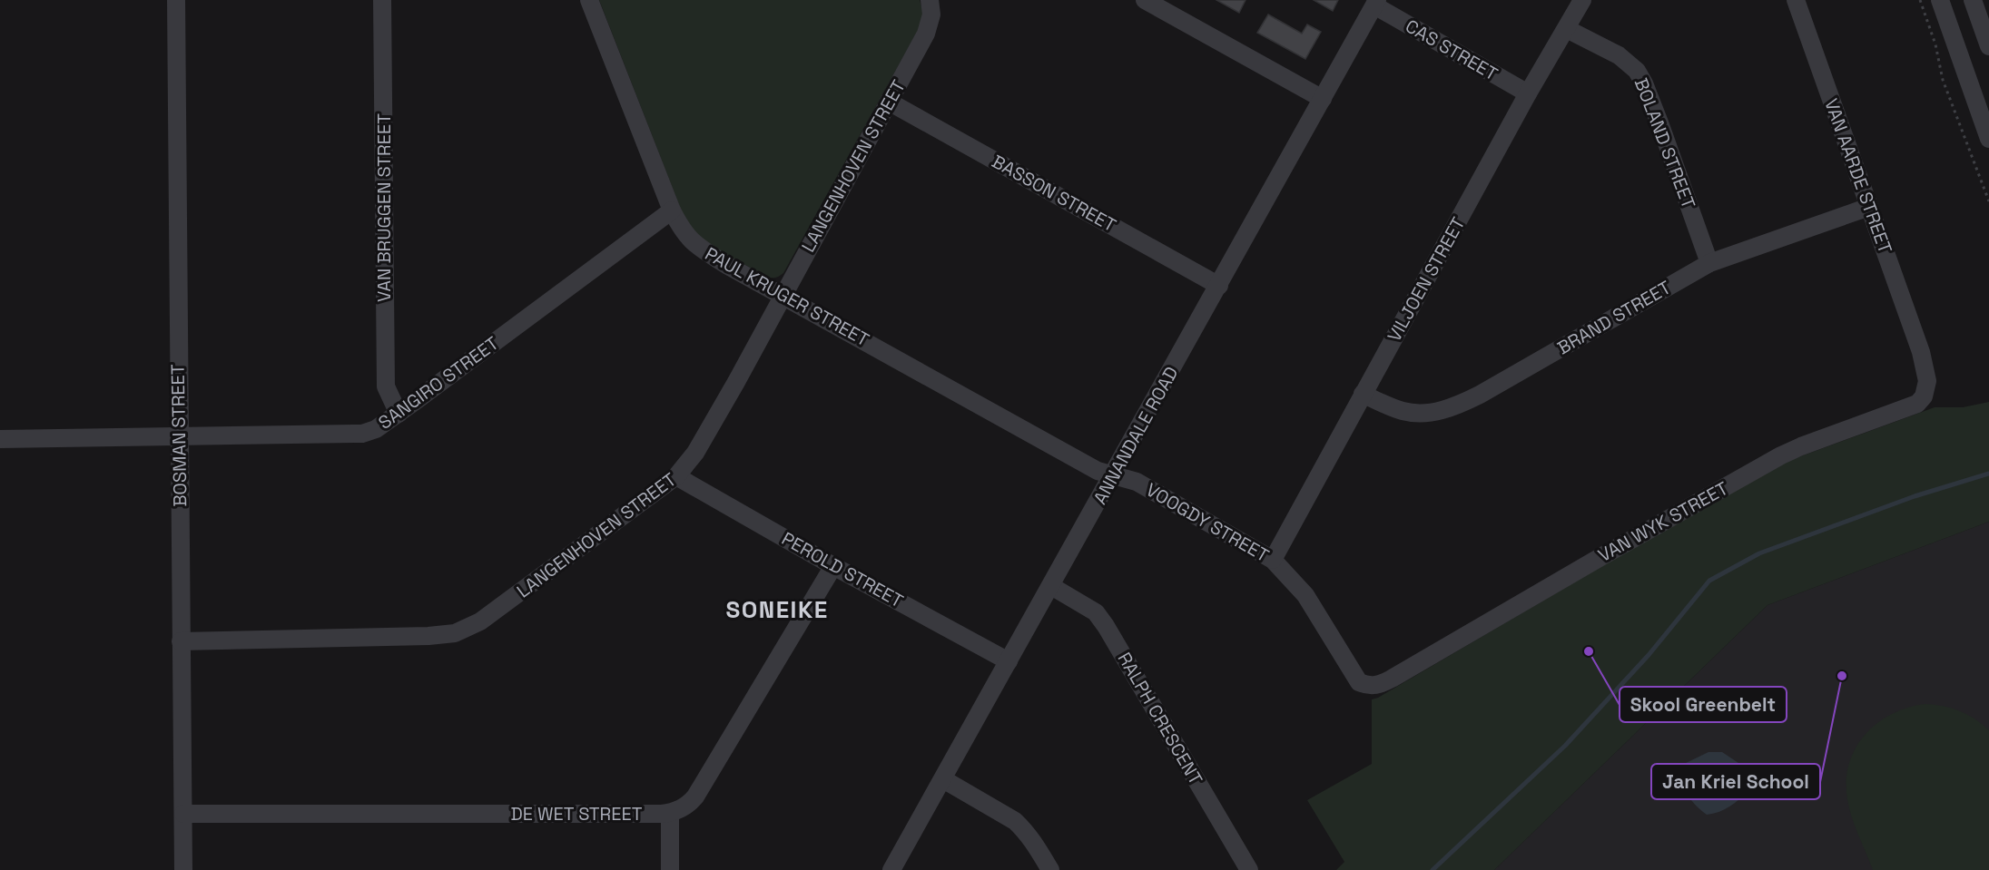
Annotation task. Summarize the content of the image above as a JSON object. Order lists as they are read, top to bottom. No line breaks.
{"streets":{"street":["CAS STREET","BOLAND STREET","LANGENHOVEN STREET","VAN AARDE STREET","BASSON STREET","VAN BRUGGEN STREET","VILJOEN STREET","PAUL KRUGER STREET","BRAND STREET","SANGIRO STREET","BOSMAN STREET","ANNANDALE ROAD","VAN WYK STREET","VOOGDY STREET","PEROLD STREET","RALPH CRESCENT","DE WET STREET"]},"crossings":[["CAS STREET","VILJOEN STREET"],["CAS STREET","ANNANDALE ROAD"],["BOLAND STREET","VILJOEN STREET"],["BOLAND STREET","BRAND STREET"],["LANGENHOVEN STREET","BASSON STREET"],["LANGENHOVEN STREET","PAUL KRUGER STREET"],["LANGENHOVEN STREET","BOSMAN STREET"],["LANGENHOVEN STREET","PEROLD STREET"],["VAN AARDE STREET","BRAND STREET"],["VAN AARDE STREET","VAN WYK STREET"],["BASSON STREET","ANNANDALE ROAD"],["VAN BRUGGEN STREET","SANGIRO STREET"],["VILJOEN STREET","BRAND STREET"],["VILJOEN STREET","VOOGDY STREET"],["PAUL KRUGER STREET","SANGIRO STREET"],["PAUL KRUGER STREET","ANNANDALE ROAD"],["PAUL KRUGER STREET","VOOGDY STREET"],["SANGIRO STREET","BOSMAN STREET"],["BOSMAN STREET","DE WET STREET"],["ANNANDALE ROAD","VOOGDY STREET"],["ANNANDALE ROAD","PEROLD STREET"],["ANNANDALE ROAD","RALPH CRESCENT"],["VAN WYK STREET","VOOGDY STREET"]],"districts":["SONEIKE"],"places":["Skool Greenbelt","Jan Kriel School"]}
